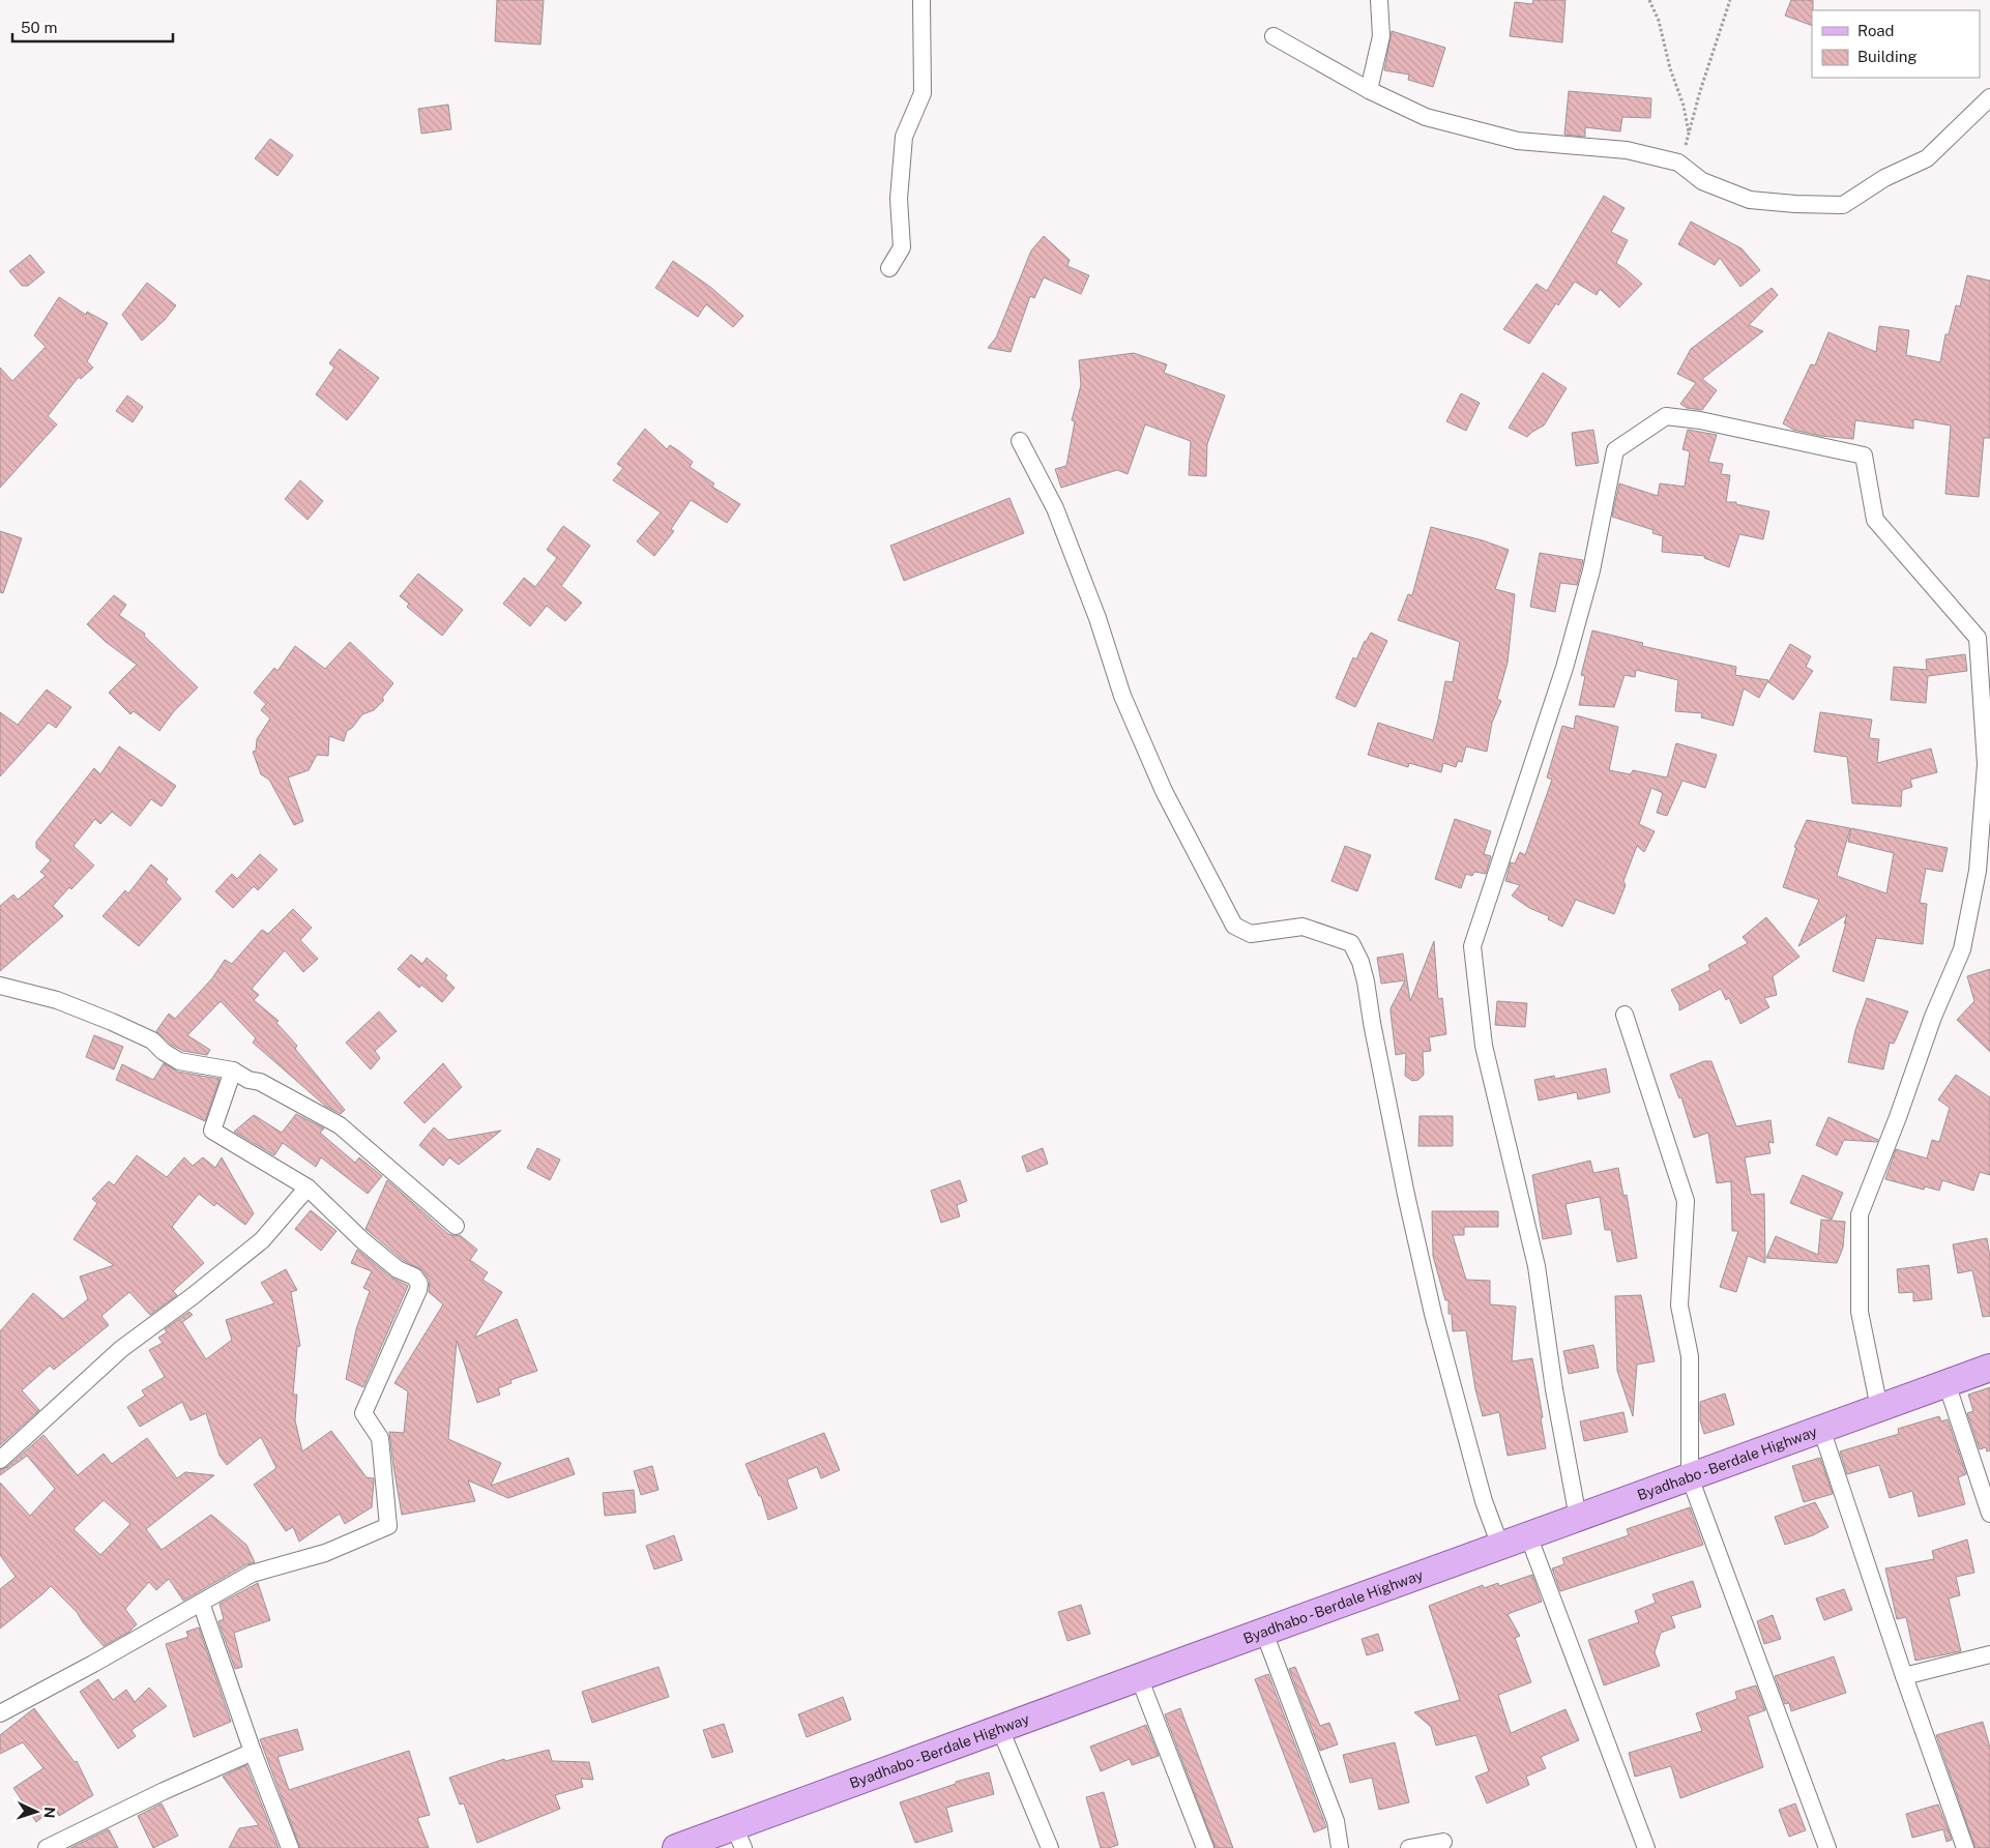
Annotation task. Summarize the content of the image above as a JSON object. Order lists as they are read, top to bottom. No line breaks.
{"streets":{"main road":["Byadhabo - Berdale Highway"]},"legend":["Road","Building"],"scale_bar":"50 m","north":"right"}
